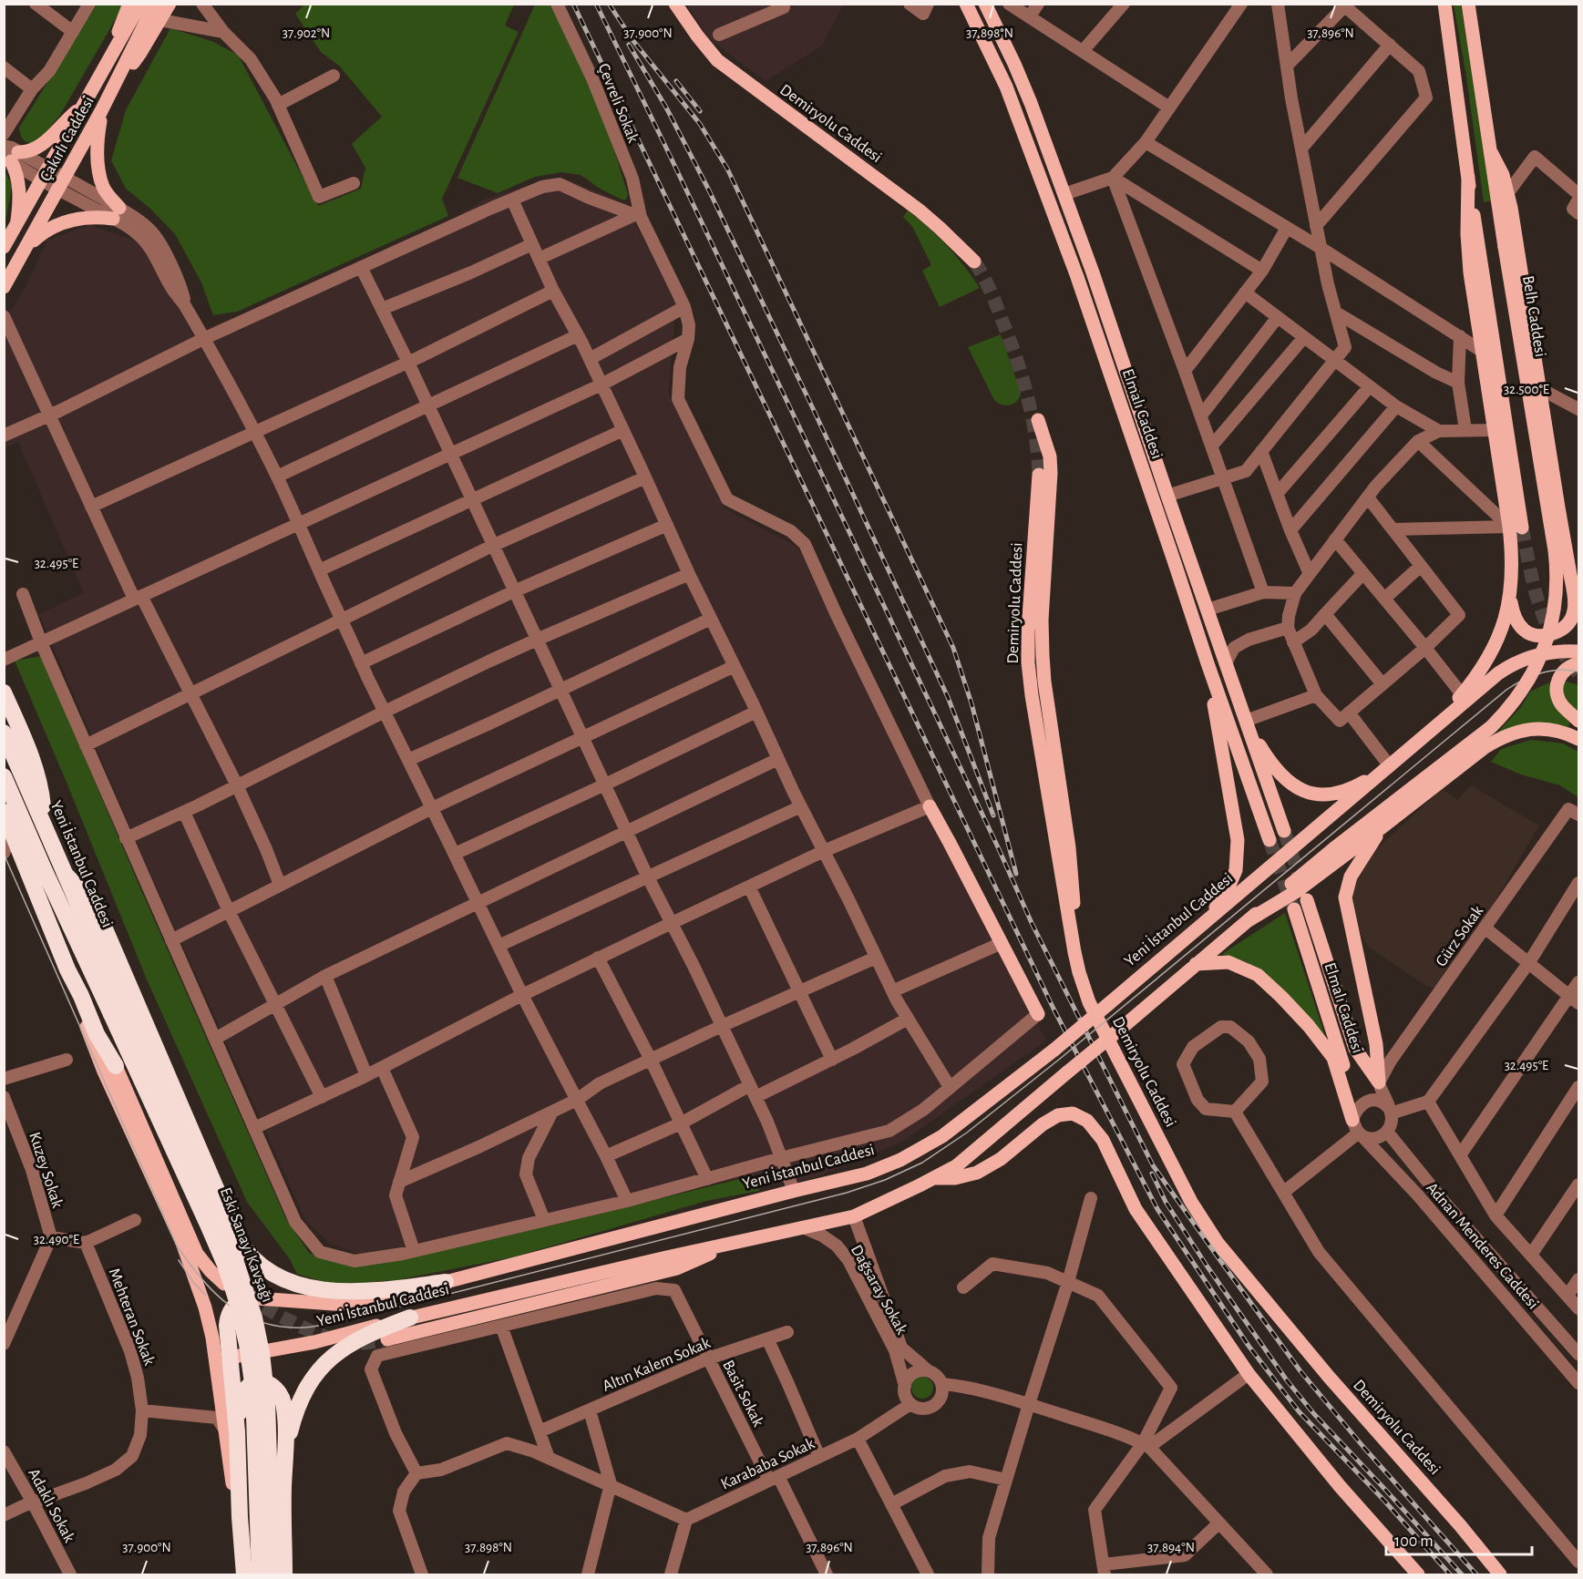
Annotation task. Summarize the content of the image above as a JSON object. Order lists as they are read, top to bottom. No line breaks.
{"streets":{"highway":["Yeni İstanbul Caddesi","Eski Sanayi Kavşağı"],"main road":["Demiryolu Caddesi","Çakırlı Caddesi","Belh Caddesi","Elmalı Caddesi"],"street":["Çevreli Sokak","Gürz Sokak","Kuzey Sokak","Adnan Menderes Caddesi","Dağsaray Sokak","Mehteran Sokak","Altın Kalem Sokak","Basit Sokak","Karababa Sokak","Adaklı Sokak"]},"crossings":[["Belh Caddesi","Yeni İstanbul Caddesi"],["Elmalı Caddesi","Gürz Sokak"],["Elmalı Caddesi","Adnan Menderes Caddesi"],["Yeni İstanbul Caddesi","Eski Sanayi Kavşağı"],["Yeni İstanbul Caddesi","Dağsaray Sokak"],["Dağsaray Sokak","Karababa Sokak"],["Mehteran Sokak","Adaklı Sokak"],["Altın Kalem Sokak","Basit Sokak"],["Basit Sokak","Karababa Sokak"]],"scale_bar":"100 m","coordinates":["37.902°N","37.900°N","37.898°N","37.896°N","32.500°E","32.495°E","32.490°E","37.894°N"]}
